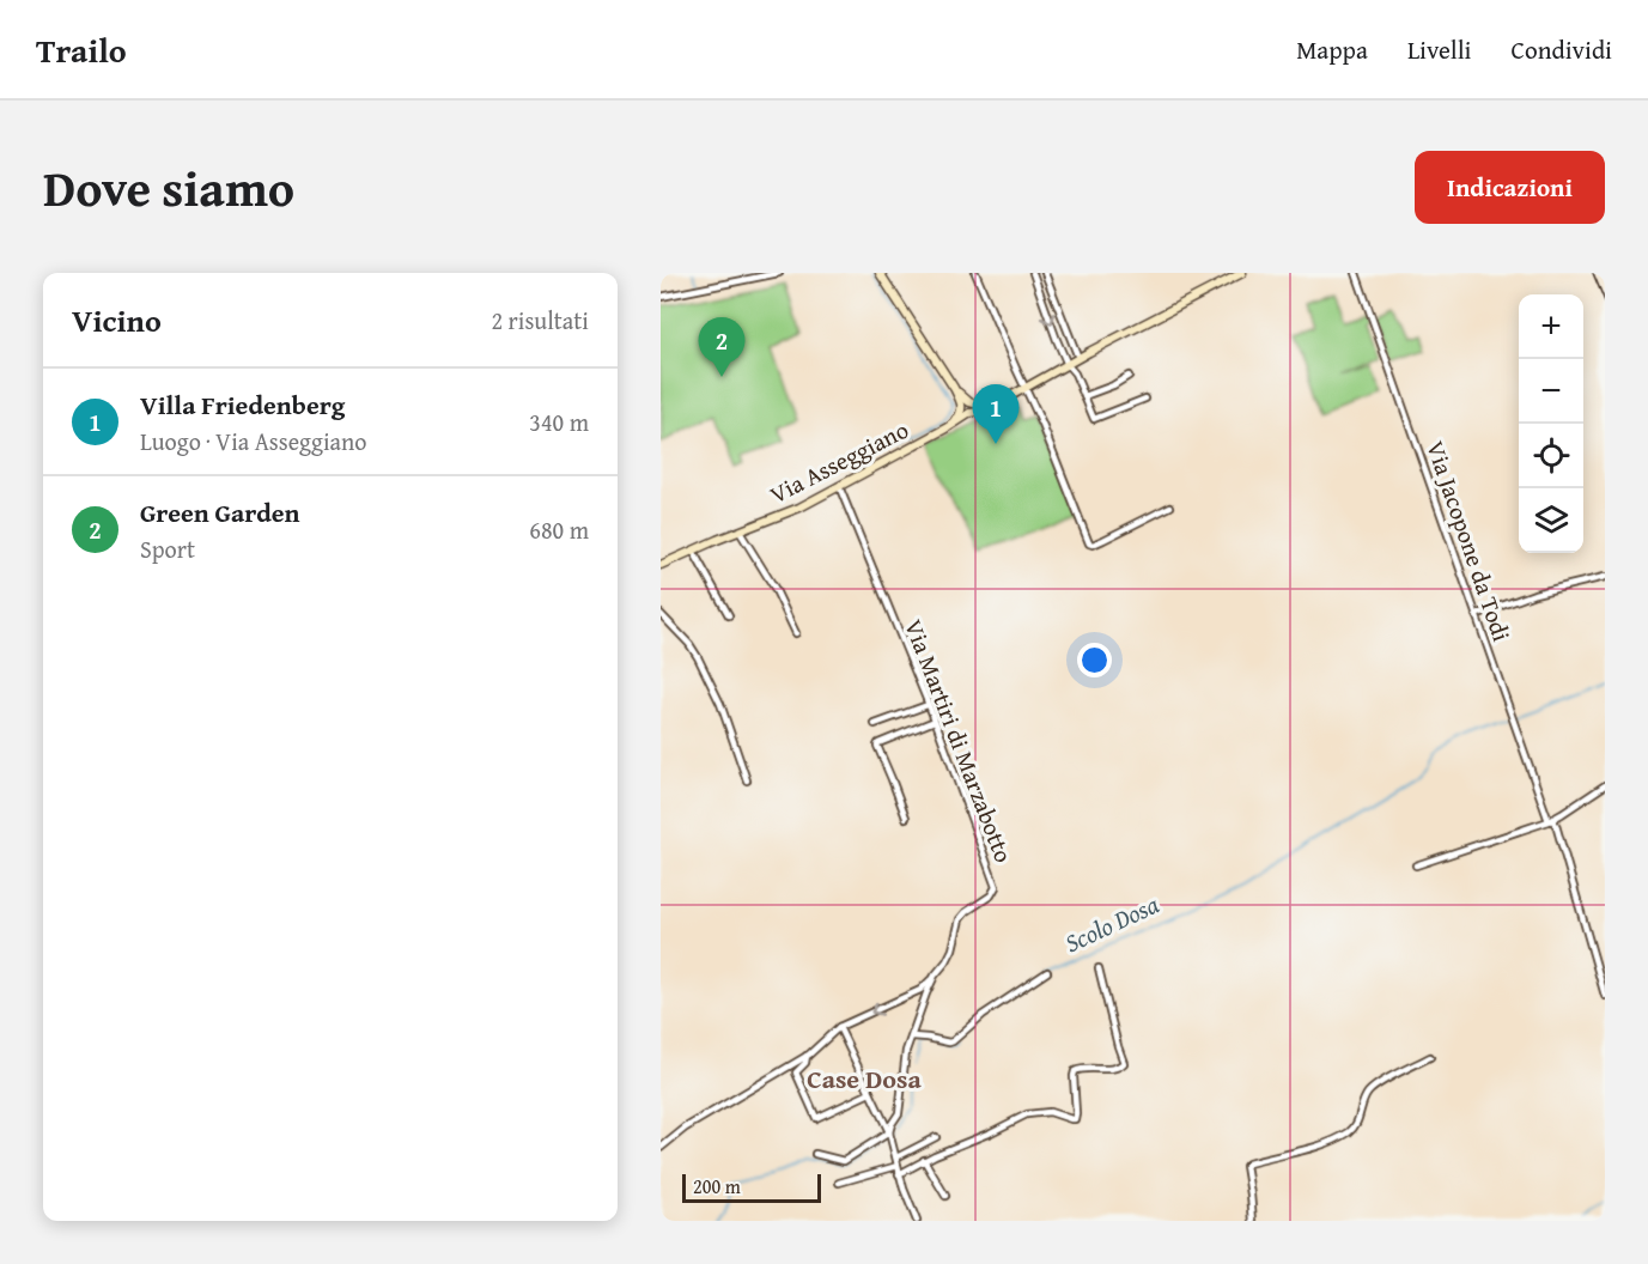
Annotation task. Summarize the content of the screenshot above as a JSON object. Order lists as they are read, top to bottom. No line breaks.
{"streets":{"street":["Via Asseggiano","Via Jacopone da Todi","Via Martiri di Marzabotto"]},"crossings":[["Via Asseggiano","Via Martiri di Marzabotto"]],"districts":["Case Dosa"],"water":["Scolo Dosa"],"scale_bar":"200 m","page":{"header":"Trailo","nav":["Mappa","Livelli","Condividi"],"title":"Dove siamo","buttons":"Indicazioni","heading":["Vicino","2 risultati"],"map_buttons":["+","−"],"pins":["2","1"],"list":[{"mark":"1","name":"Villa Friedenberg","note":"Luogo · Via Asseggiano","value":"340 m"},{"mark":"2","name":"Green Garden","note":"Sport","value":"680 m"}],"scale":"200 m"}}
